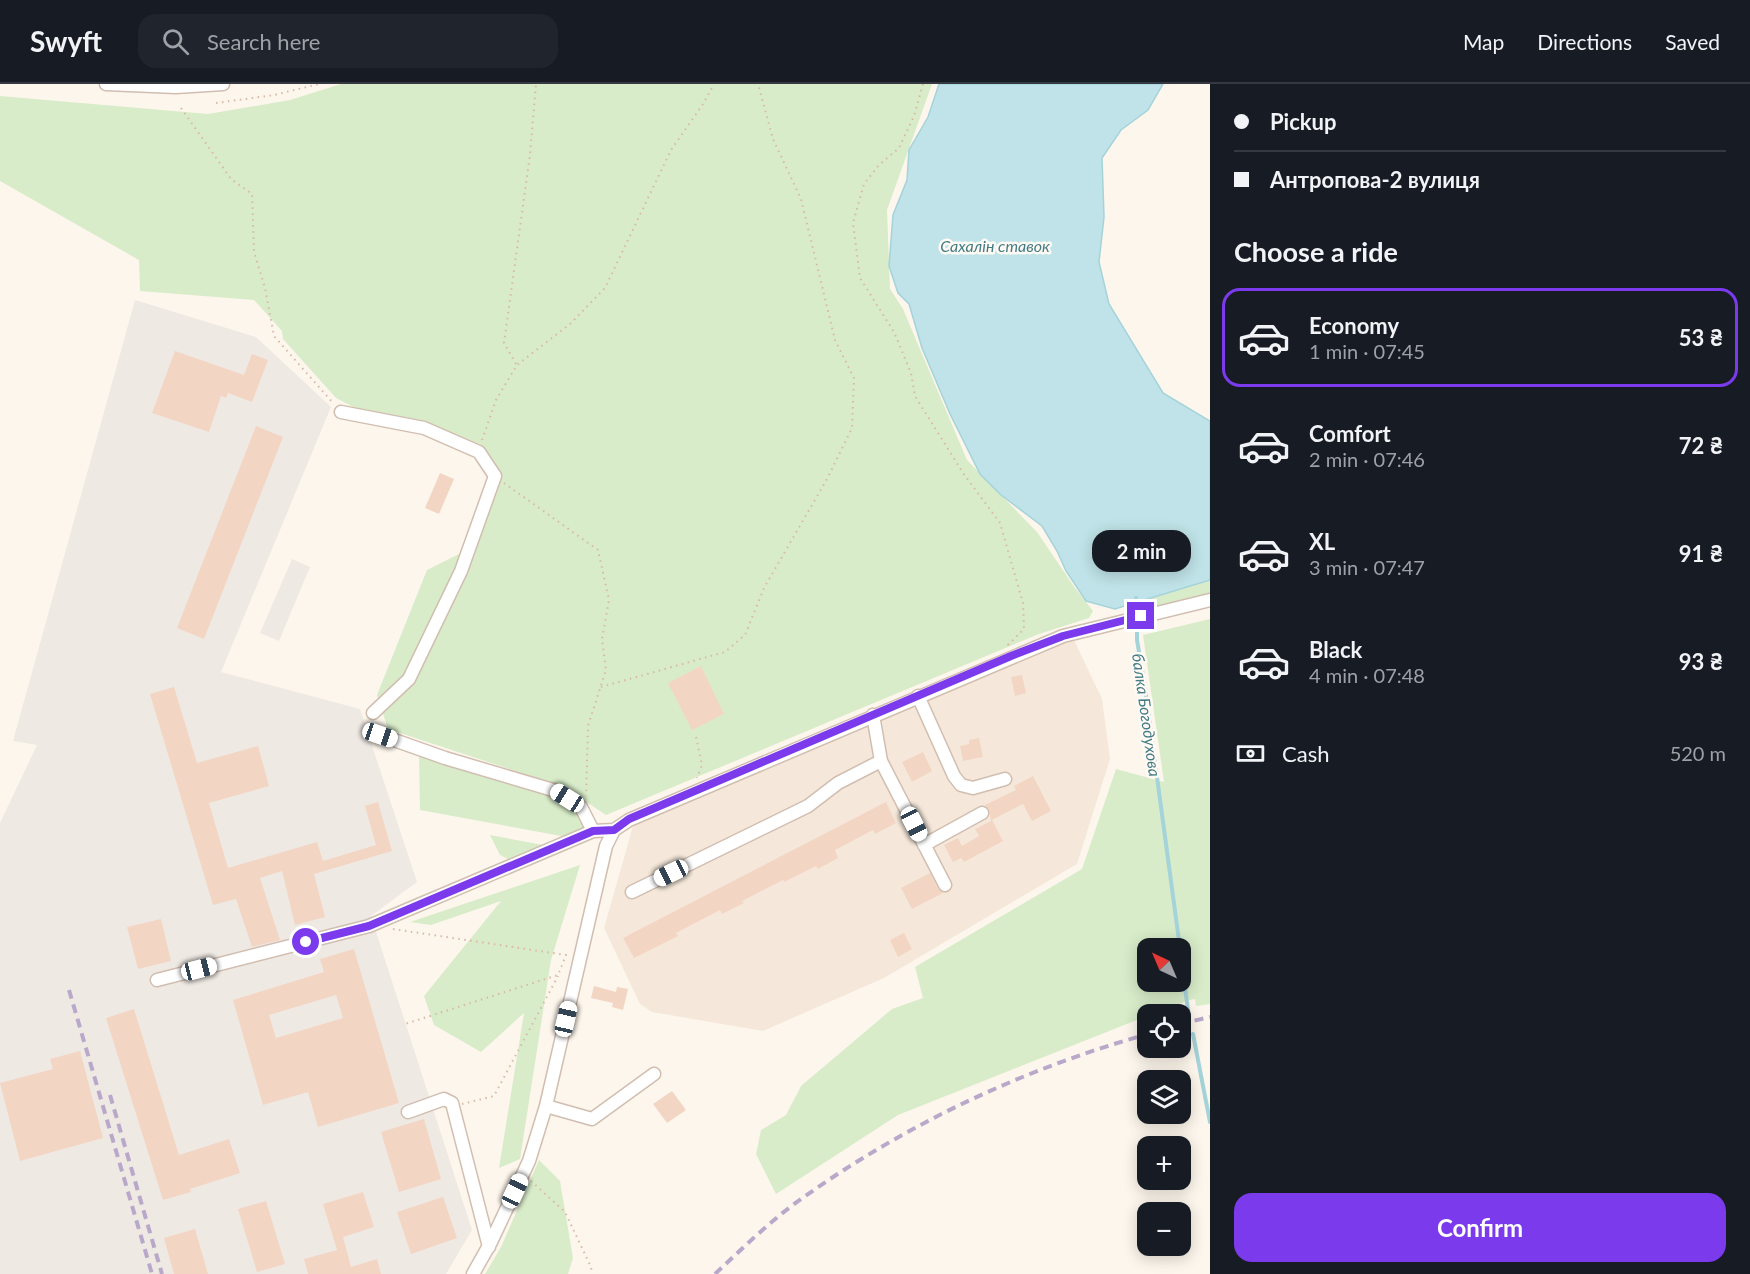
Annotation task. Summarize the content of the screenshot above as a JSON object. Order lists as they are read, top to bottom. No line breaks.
{"water":["Сахалін ставок","балка Богодухова"],"north":"top left","page":{"header":"Swyft","search":"Search here","nav":["Map","Directions","Saved"],"banner":["Pickup","Антропова-2 вулиця"],"heading":"Choose a ride","list":[{"name":"Economy","note":"1 min · 07:45","value":"53 ₴"},{"name":"Comfort","note":"2 min · 07:46","value":"72 ₴"},{"name":"XL","note":"3 min · 07:47","value":"91 ₴"},{"name":"Black","note":"4 min · 07:48","value":"93 ₴"}],"bubble":"2 min","pay":["Cash","520 m"],"map_buttons":["+","−"],"buttons":"Confirm"}}
